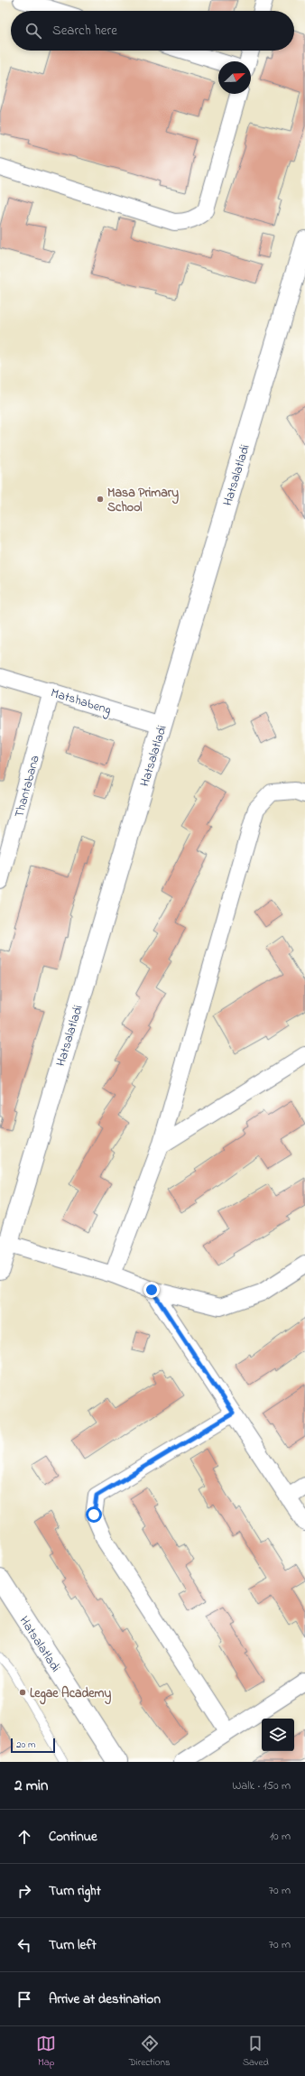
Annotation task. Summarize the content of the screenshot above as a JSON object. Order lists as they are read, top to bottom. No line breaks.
{"streets":{"street":["Hatsalatladi","Matshabeng","Thantabana"]},"crossings":[["Hatsalatladi","Matshabeng"],["Matshabeng","Thantabana"]],"places":["Masa Primary School","Legae Academy"],"scale_bar":"20 m","north":"top right","page":{"search":"Search here","scale":"20 m","heading":["2 min","Walk · 150 m"],"list":[["Continue","10 m"],["Turn right","70 m"],["Turn left","70 m"],"Arrive at destination"],"nav":["Map","Directions","Saved"]}}
